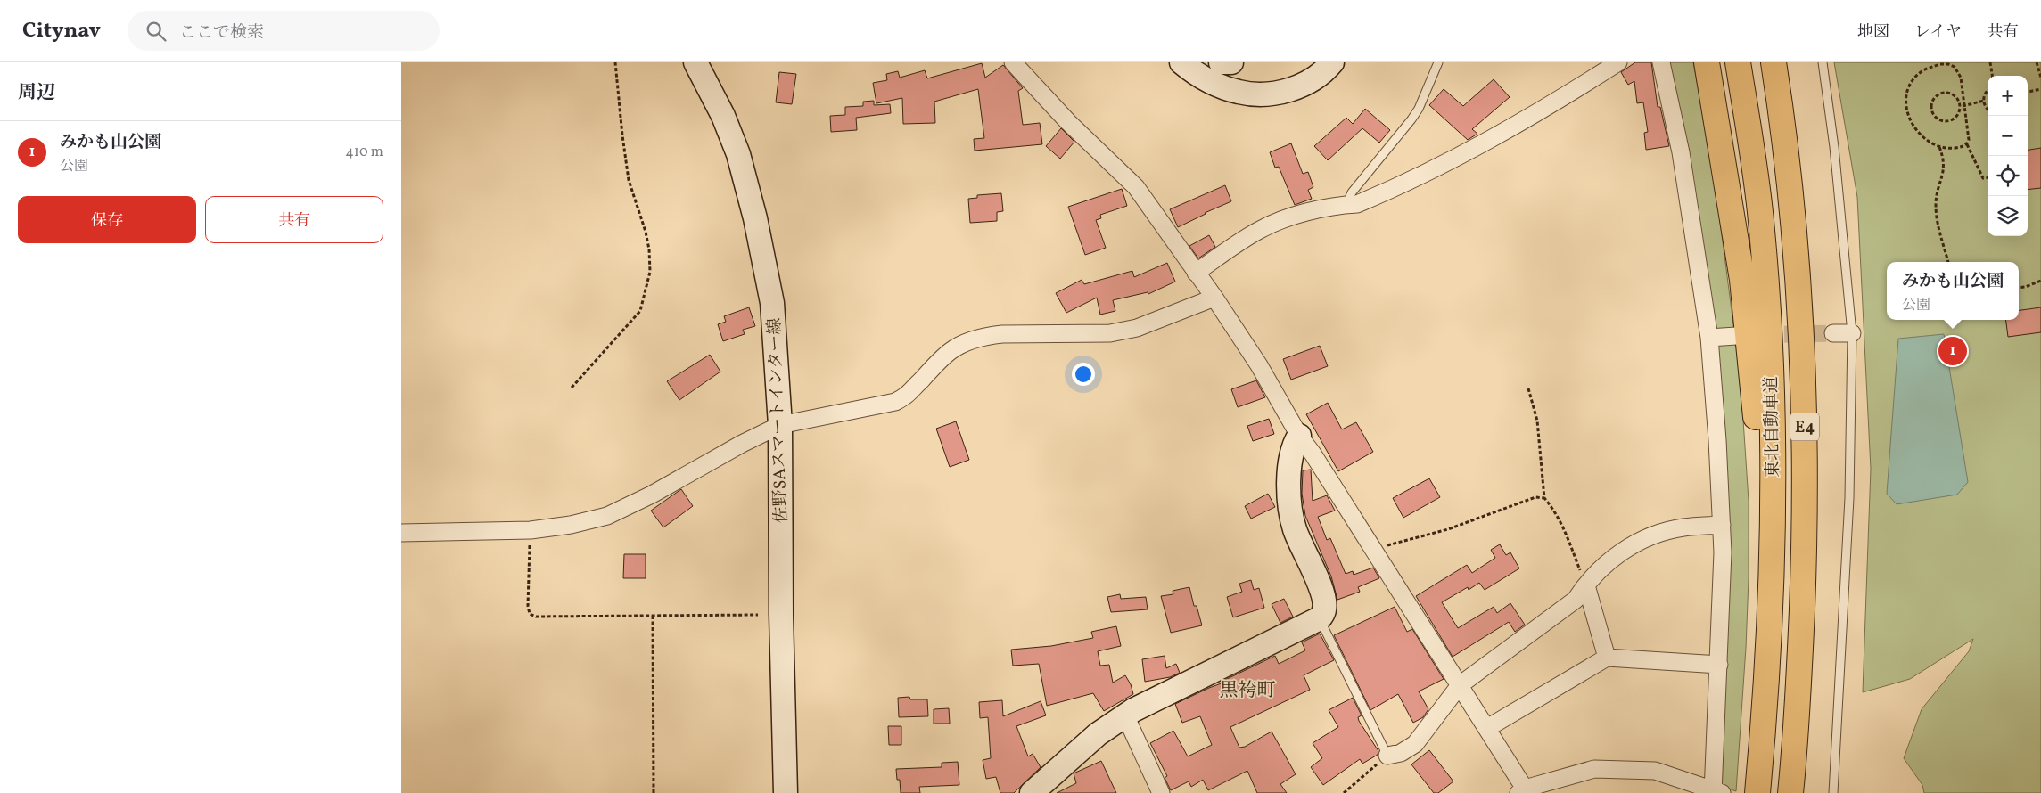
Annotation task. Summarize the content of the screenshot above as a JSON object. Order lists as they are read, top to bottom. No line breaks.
{"streets":{"highway":["東北自動車道","E4"],"main road":["佐野SAスマートインター線"]},"districts":["黒袴町"],"page":{"header":"Citynav","search":"ここで検索","nav":["地図","レイヤ","共有"],"heading":"周辺","map_buttons":["+","−"],"list":[{"mark":"1","name":"みかも山公園","note":"公園","value":"410 m"}],"buttons":["保存","共有"],"popup":["みかも山公園","公園"],"pins":"1"}}
